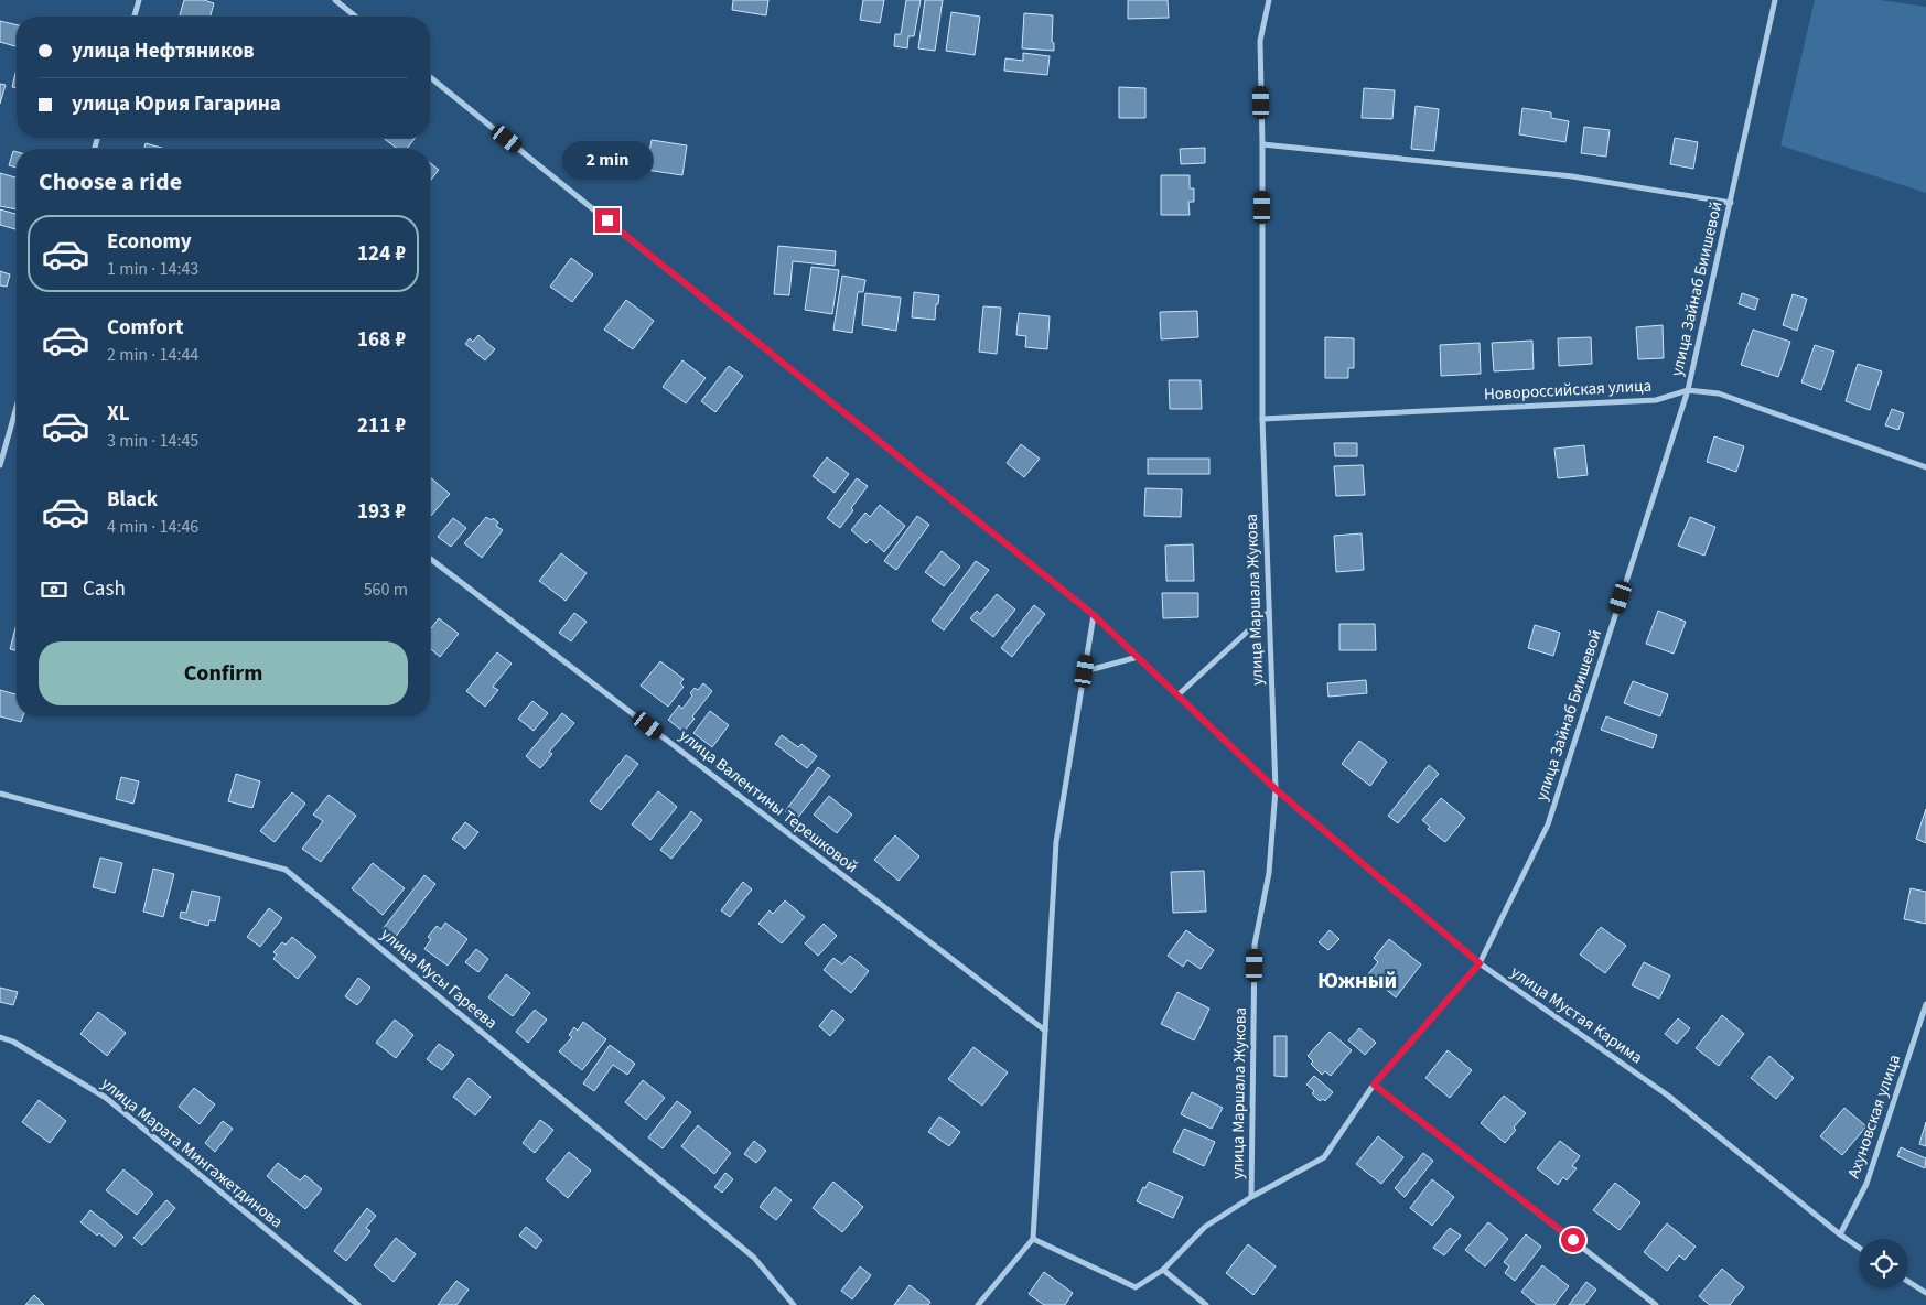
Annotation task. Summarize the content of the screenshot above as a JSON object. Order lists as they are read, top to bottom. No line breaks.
{"streets":{"street":["улица Зайнаб Биишевой","Новороссийская улица","улица Маршала Жукова","улица Валентины Терешковой","улица Мусы Гареева","улица Мустая Карима","Ахуновская улица","улица Марата Мингажетдинова"]},"crossings":[["улица Зайнаб Биишевой","Новороссийская улица"],["улица Зайнаб Биишевой","улица Маршала Жукова"],["улица Зайнаб Биишевой","улица Мустая Карима"],["Новороссийская улица","улица Маршала Жукова"],["улица Маршала Жукова","улица Мустая Карима"],["улица Мустая Карима","Ахуновская улица"]],"districts":["Южный"],"page":{"banner":["улица Нефтяников","улица Юрия Гагарина"],"bubble":"2 min","heading":"Choose a ride","list":[{"name":"Economy","note":"1 min · 14:43","value":"124 ₽"},{"name":"Comfort","note":"2 min · 14:44","value":"168 ₽"},{"name":"XL","note":"3 min · 14:45","value":"211 ₽"},{"name":"Black","note":"4 min · 14:46","value":"193 ₽"}],"pay":["Cash","560 m"],"buttons":"Confirm"}}
